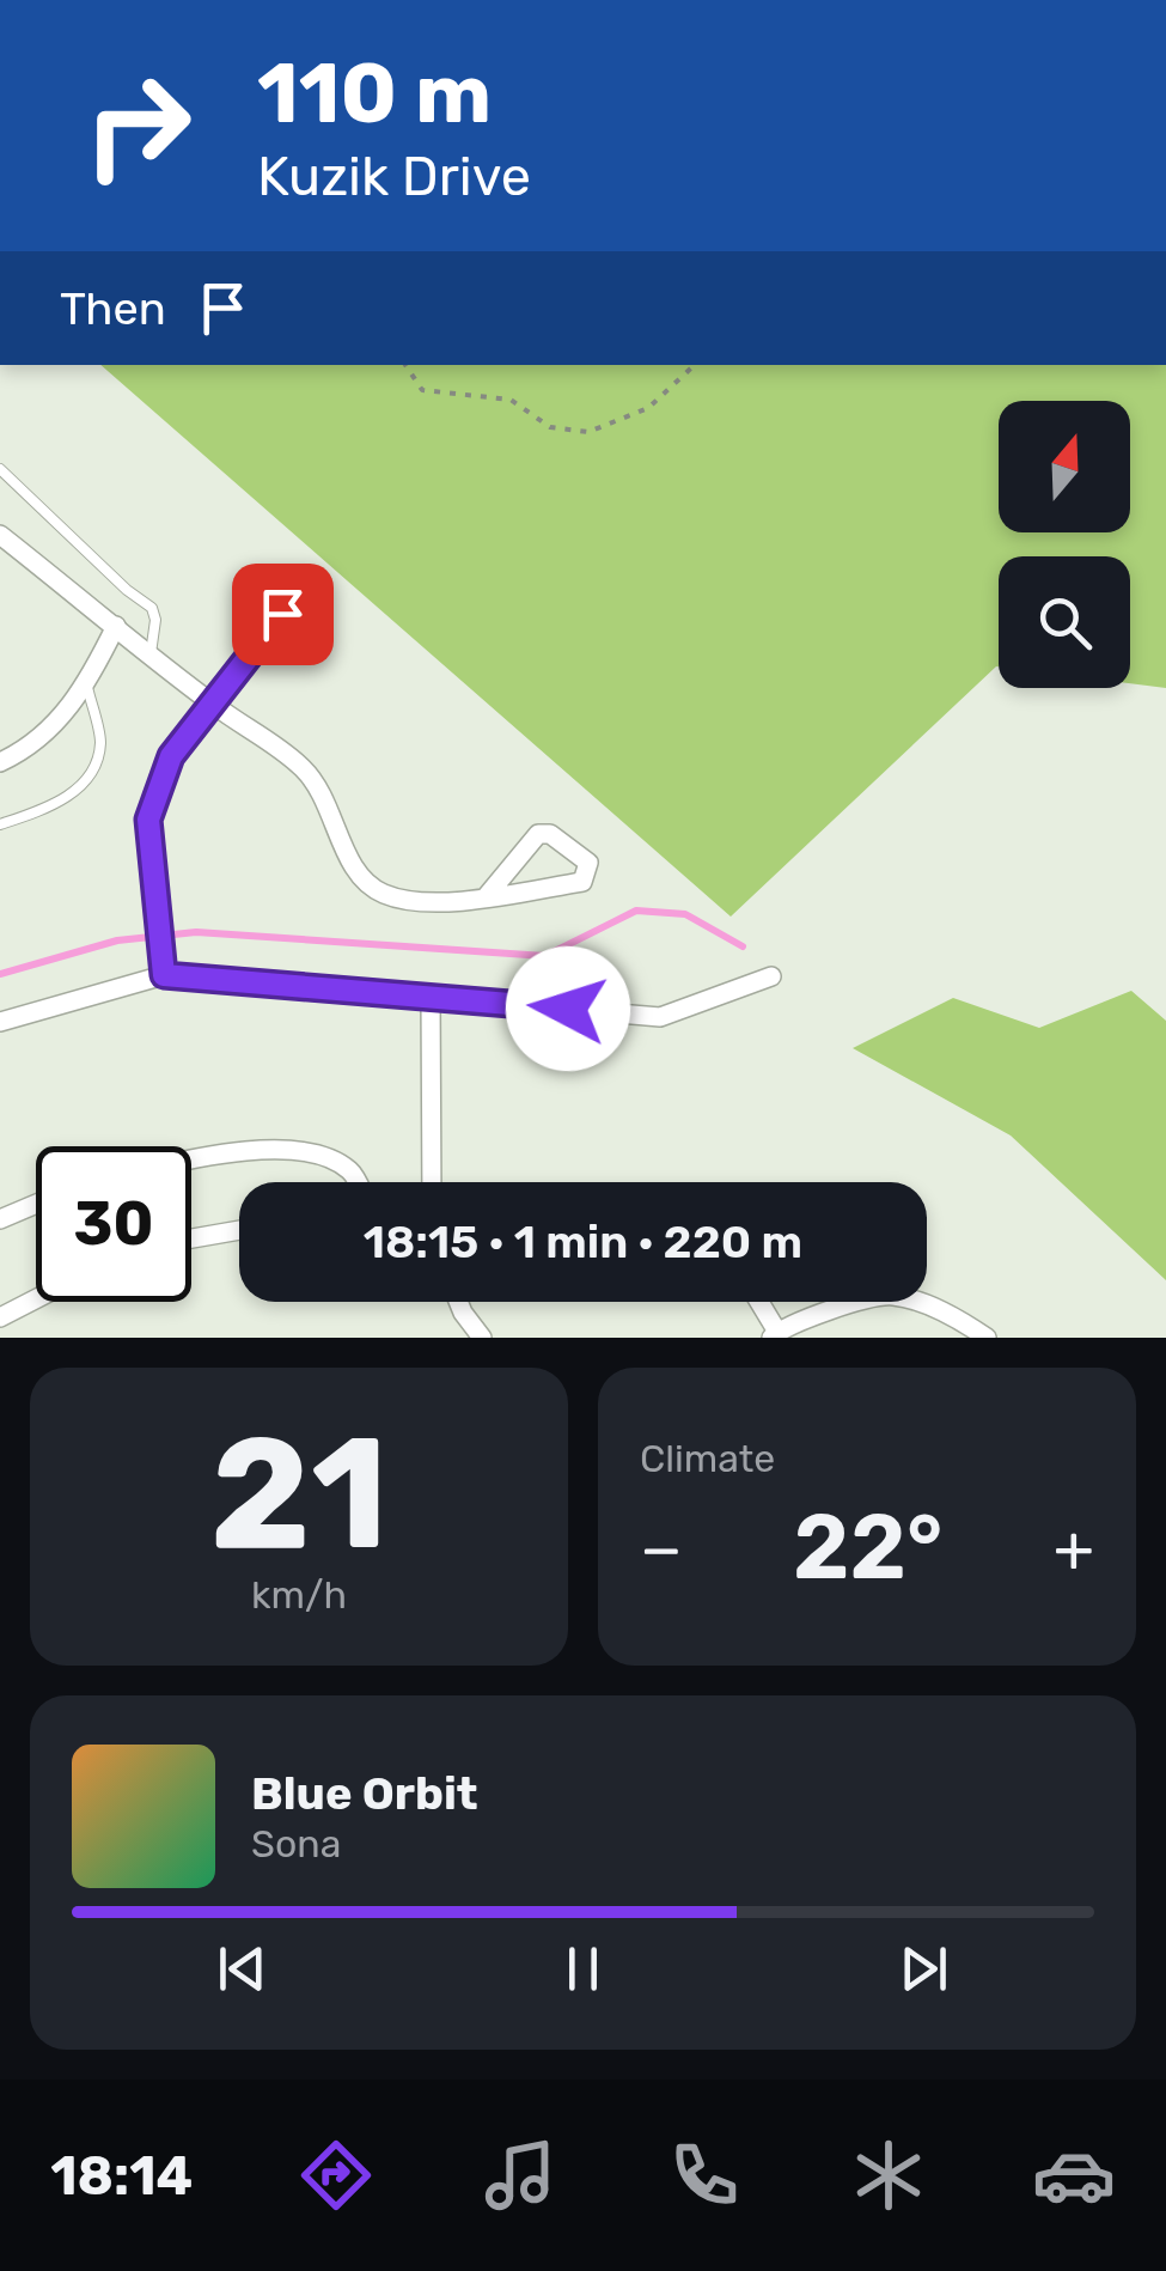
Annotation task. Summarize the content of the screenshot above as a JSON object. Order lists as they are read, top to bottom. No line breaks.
{"north":"top","page":{"turn":["110 m","Kuzik Drive"],"then":"Then","limit":"30","trip":"18:15 · 1 min · 220 m","tile":[["21","km/h"],"Climate"],"heat":["−","22°","+"],"song":["Blue Orbit","Sona"],"tabs":"18:14"}}
